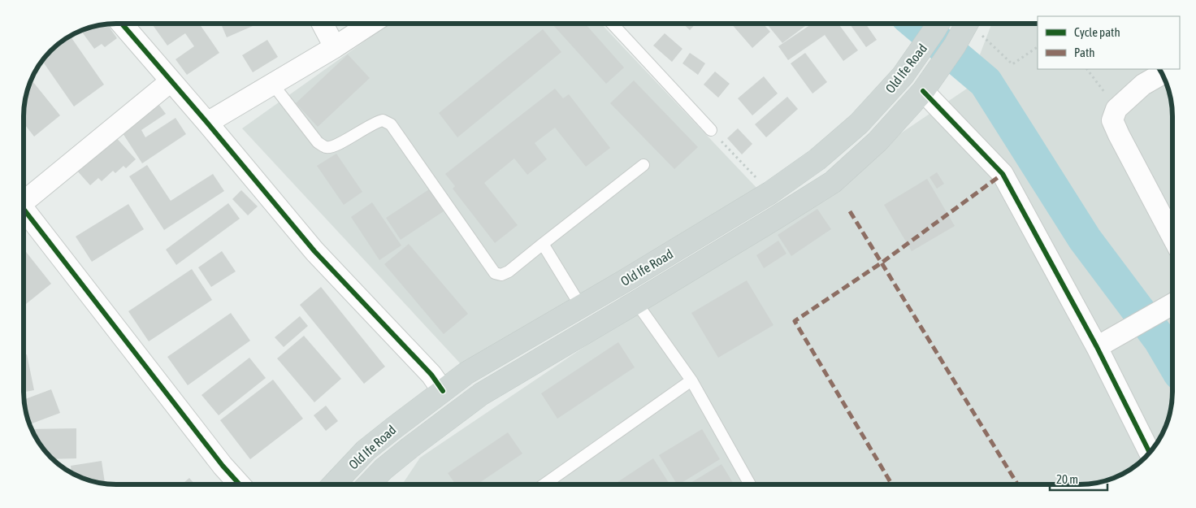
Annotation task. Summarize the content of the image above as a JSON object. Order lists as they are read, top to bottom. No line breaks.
{"streets":{"main road":["Old Ife Road"]},"legend":["Cycle path","Path"],"scale_bar":"20 m"}
